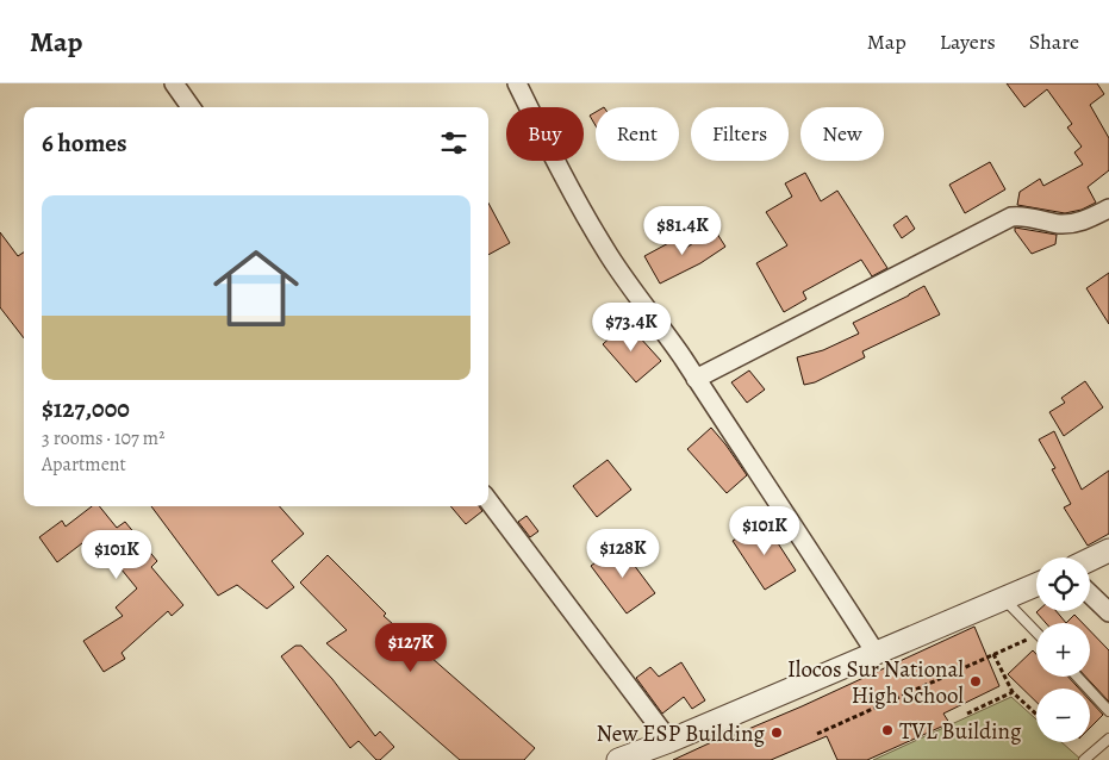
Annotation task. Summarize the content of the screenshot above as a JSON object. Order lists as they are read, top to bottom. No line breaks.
{"places":["Ilocos Sur National High School","TVL Building","New ESP Building"],"page":{"header":"Map","nav":["Map","Layers","Share"],"chip":["Buy","Rent","Filters","New"],"heading":"6 homes","list":[{"name":"$127,000","note":"3 rooms · 107 m² · Apartment"}],"price":["$81.4K","$73.4K","$101K","$128K","$101K","$127K"],"map_buttons":["+","−"]}}
